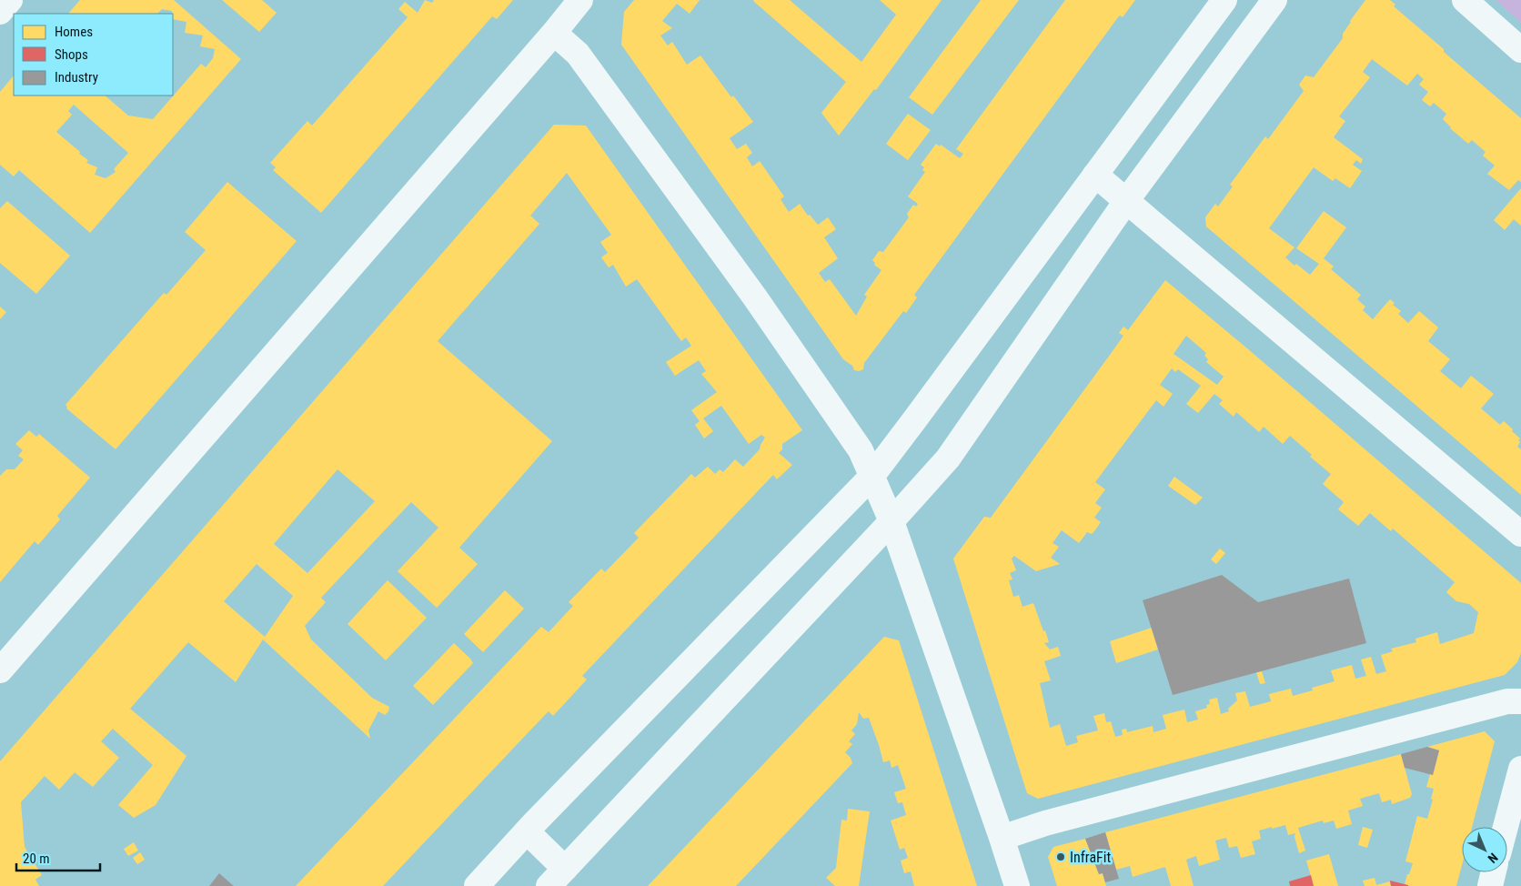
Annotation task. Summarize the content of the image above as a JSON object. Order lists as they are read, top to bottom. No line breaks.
{"places":["InfraFit"],"legend":["Homes","Shops","Industry"],"scale_bar":"20 m","north":"bottom right"}
